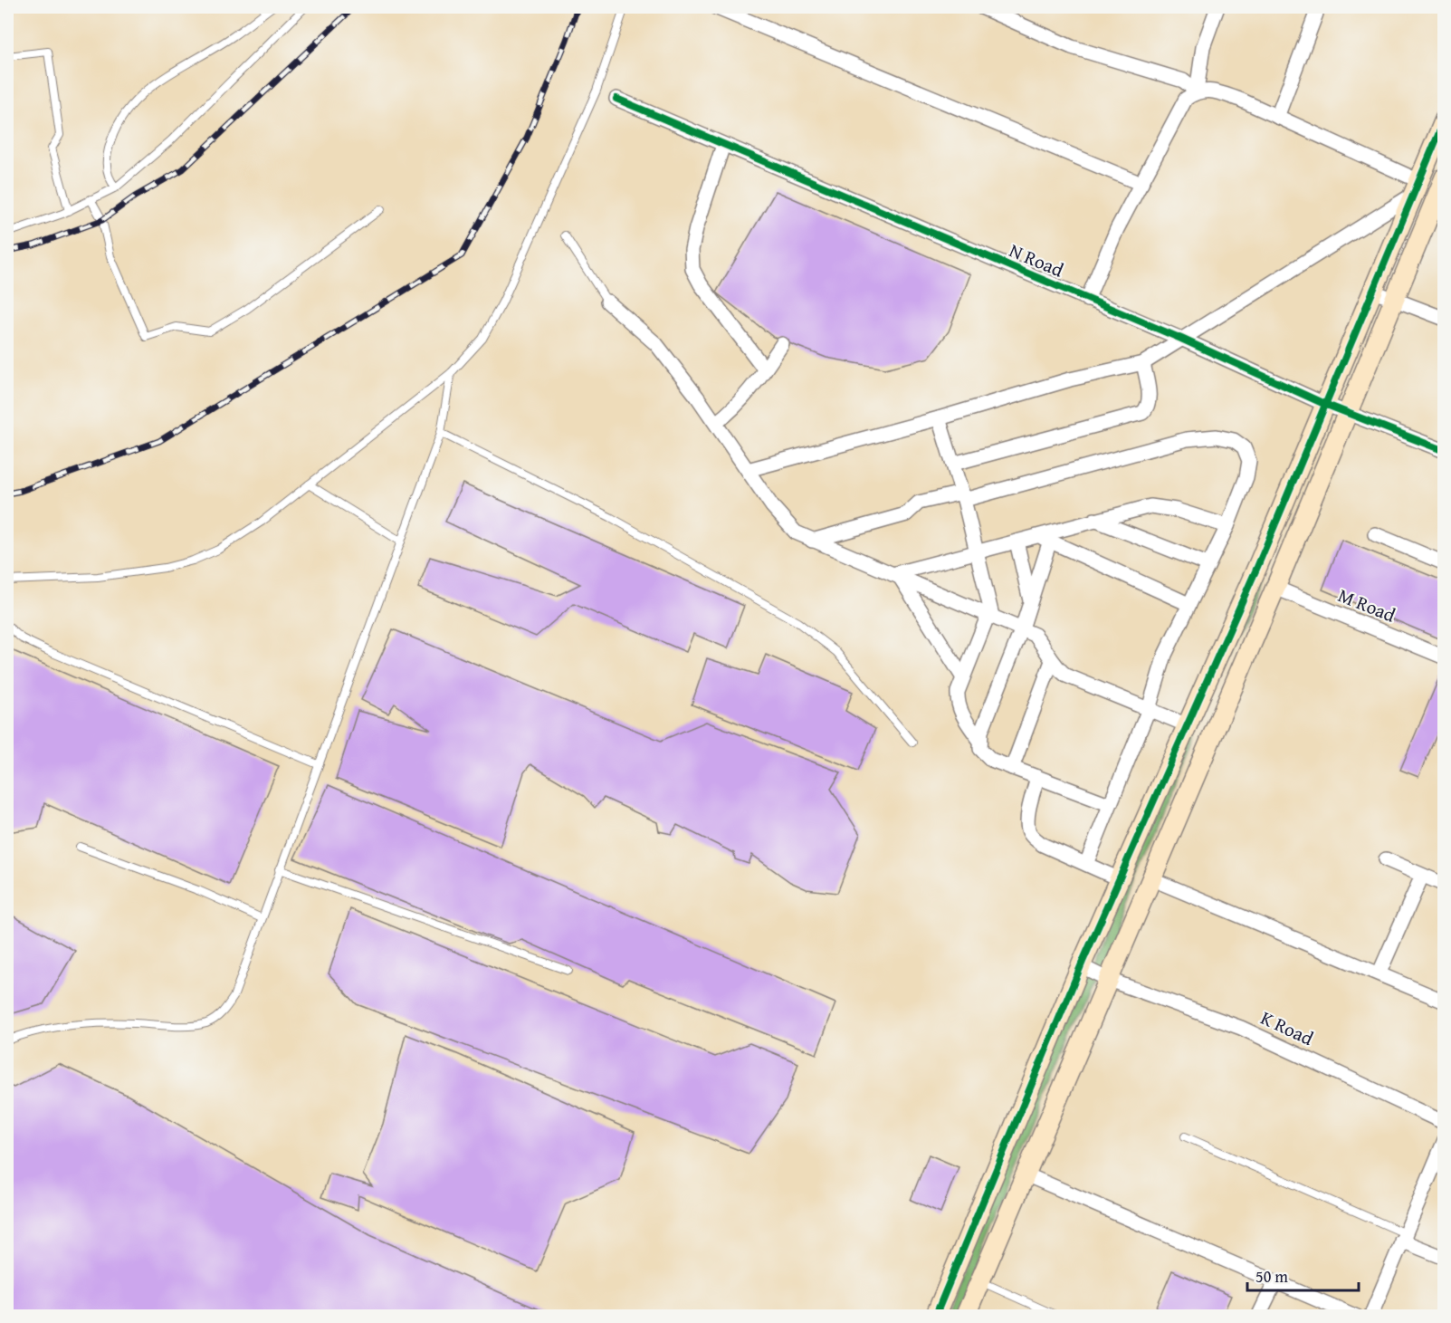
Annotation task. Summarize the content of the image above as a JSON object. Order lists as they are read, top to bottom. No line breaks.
{"streets":{"street":["N Road","M Road","K Road"]},"scale_bar":"50 m"}
